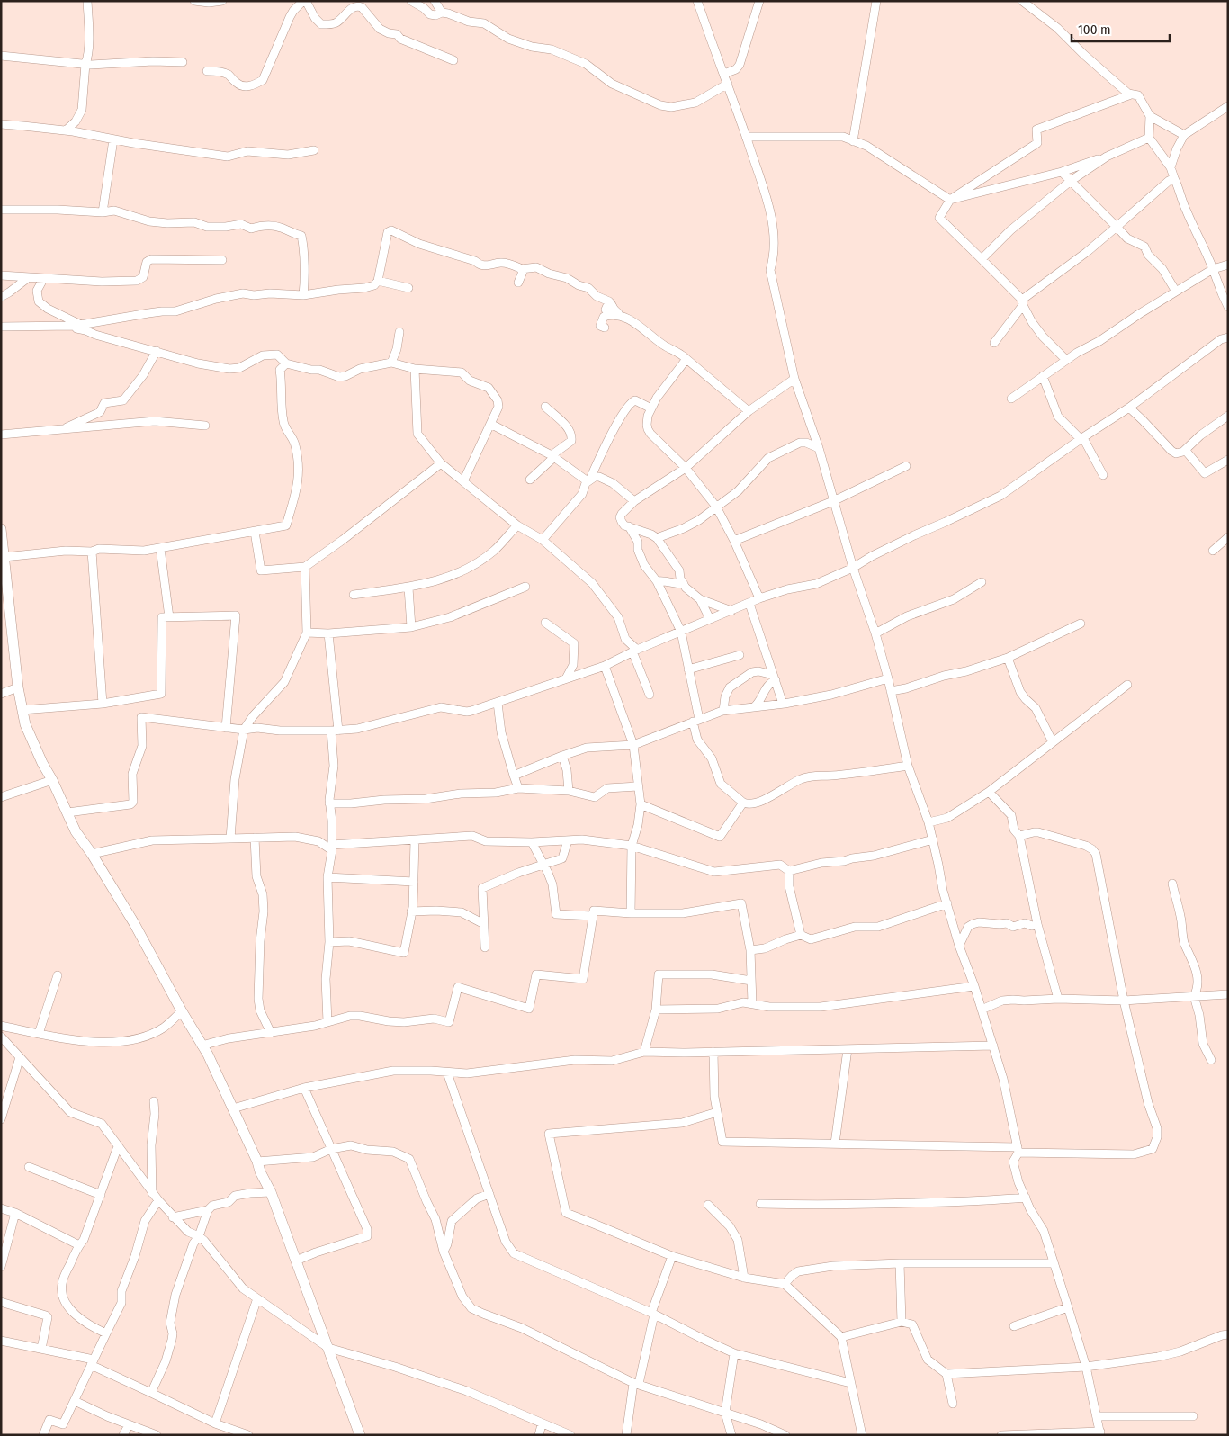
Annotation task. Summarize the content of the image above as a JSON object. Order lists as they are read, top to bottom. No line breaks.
{"scale_bar":"100 m"}
